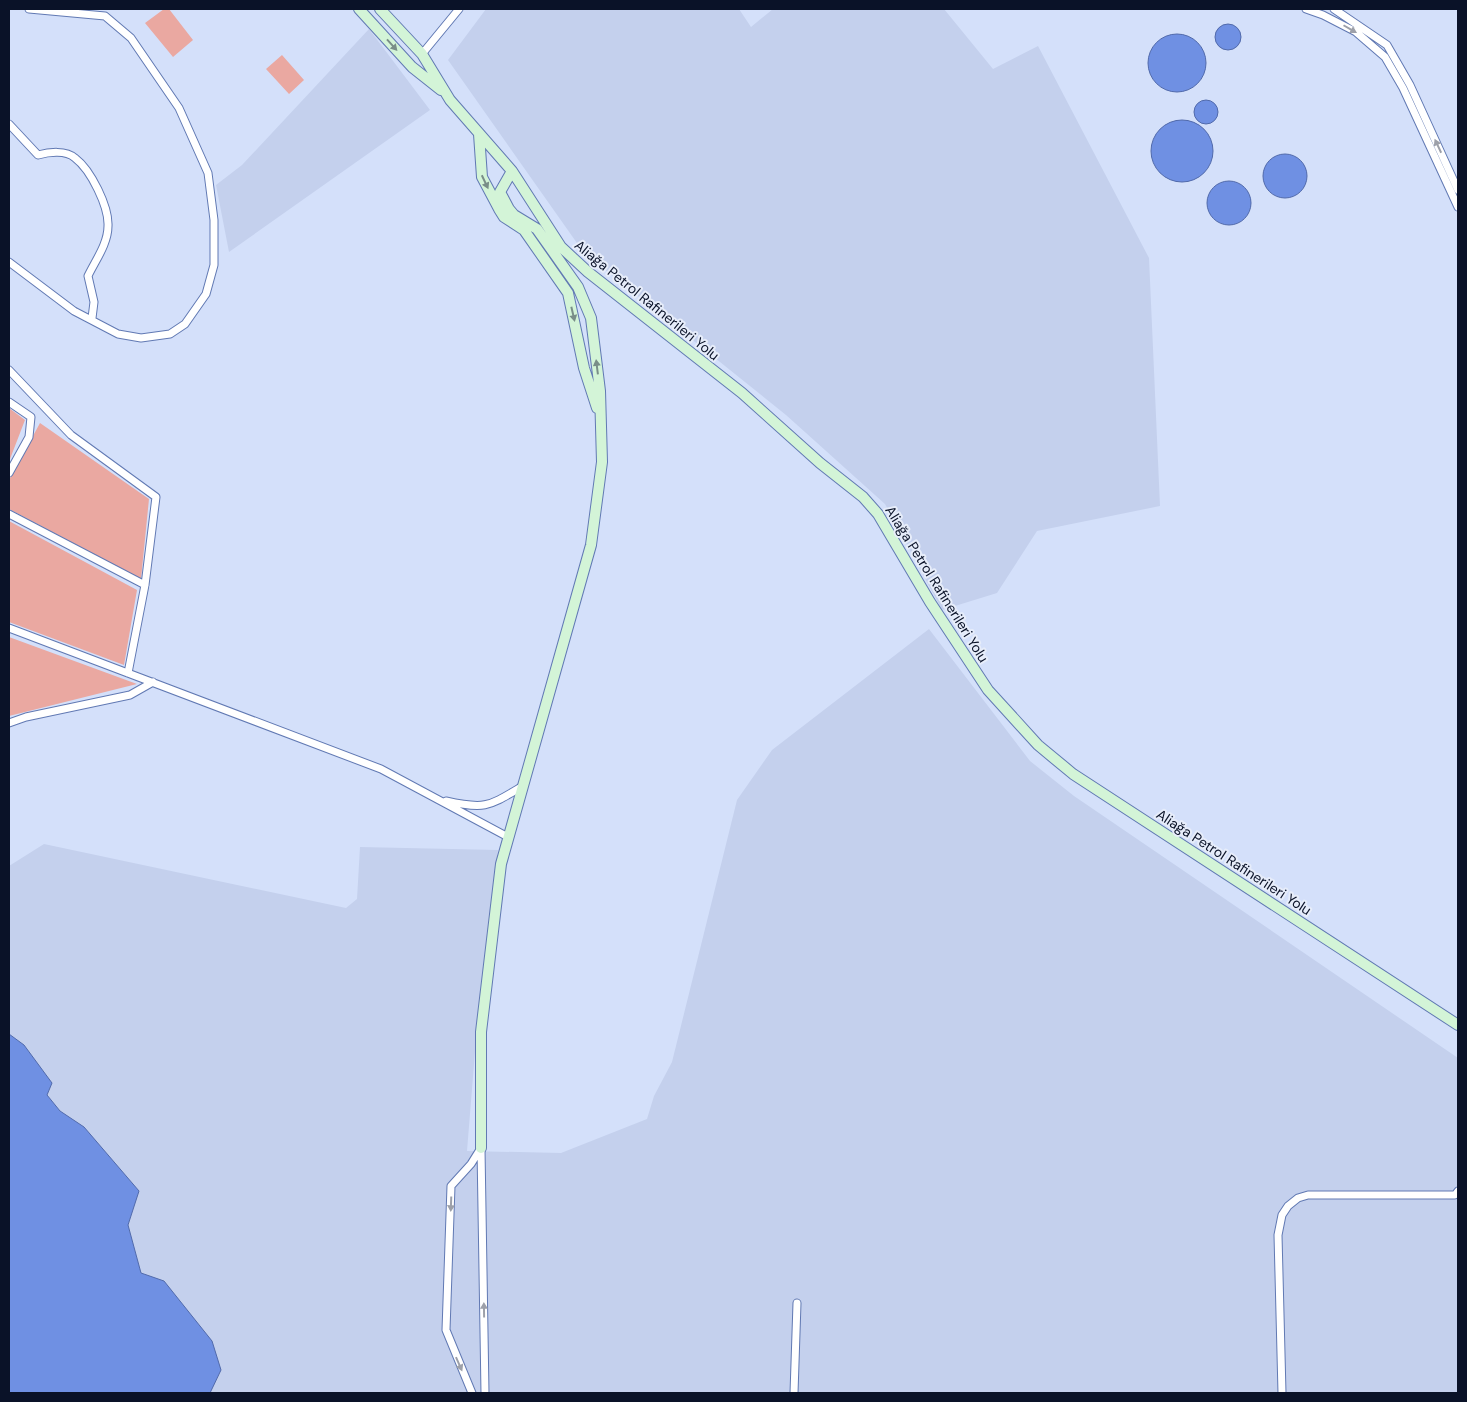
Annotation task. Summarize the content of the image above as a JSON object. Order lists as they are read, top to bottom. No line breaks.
{"streets":{"street":["Aliağa Petrol Rafinerileri Yolu"]}}
